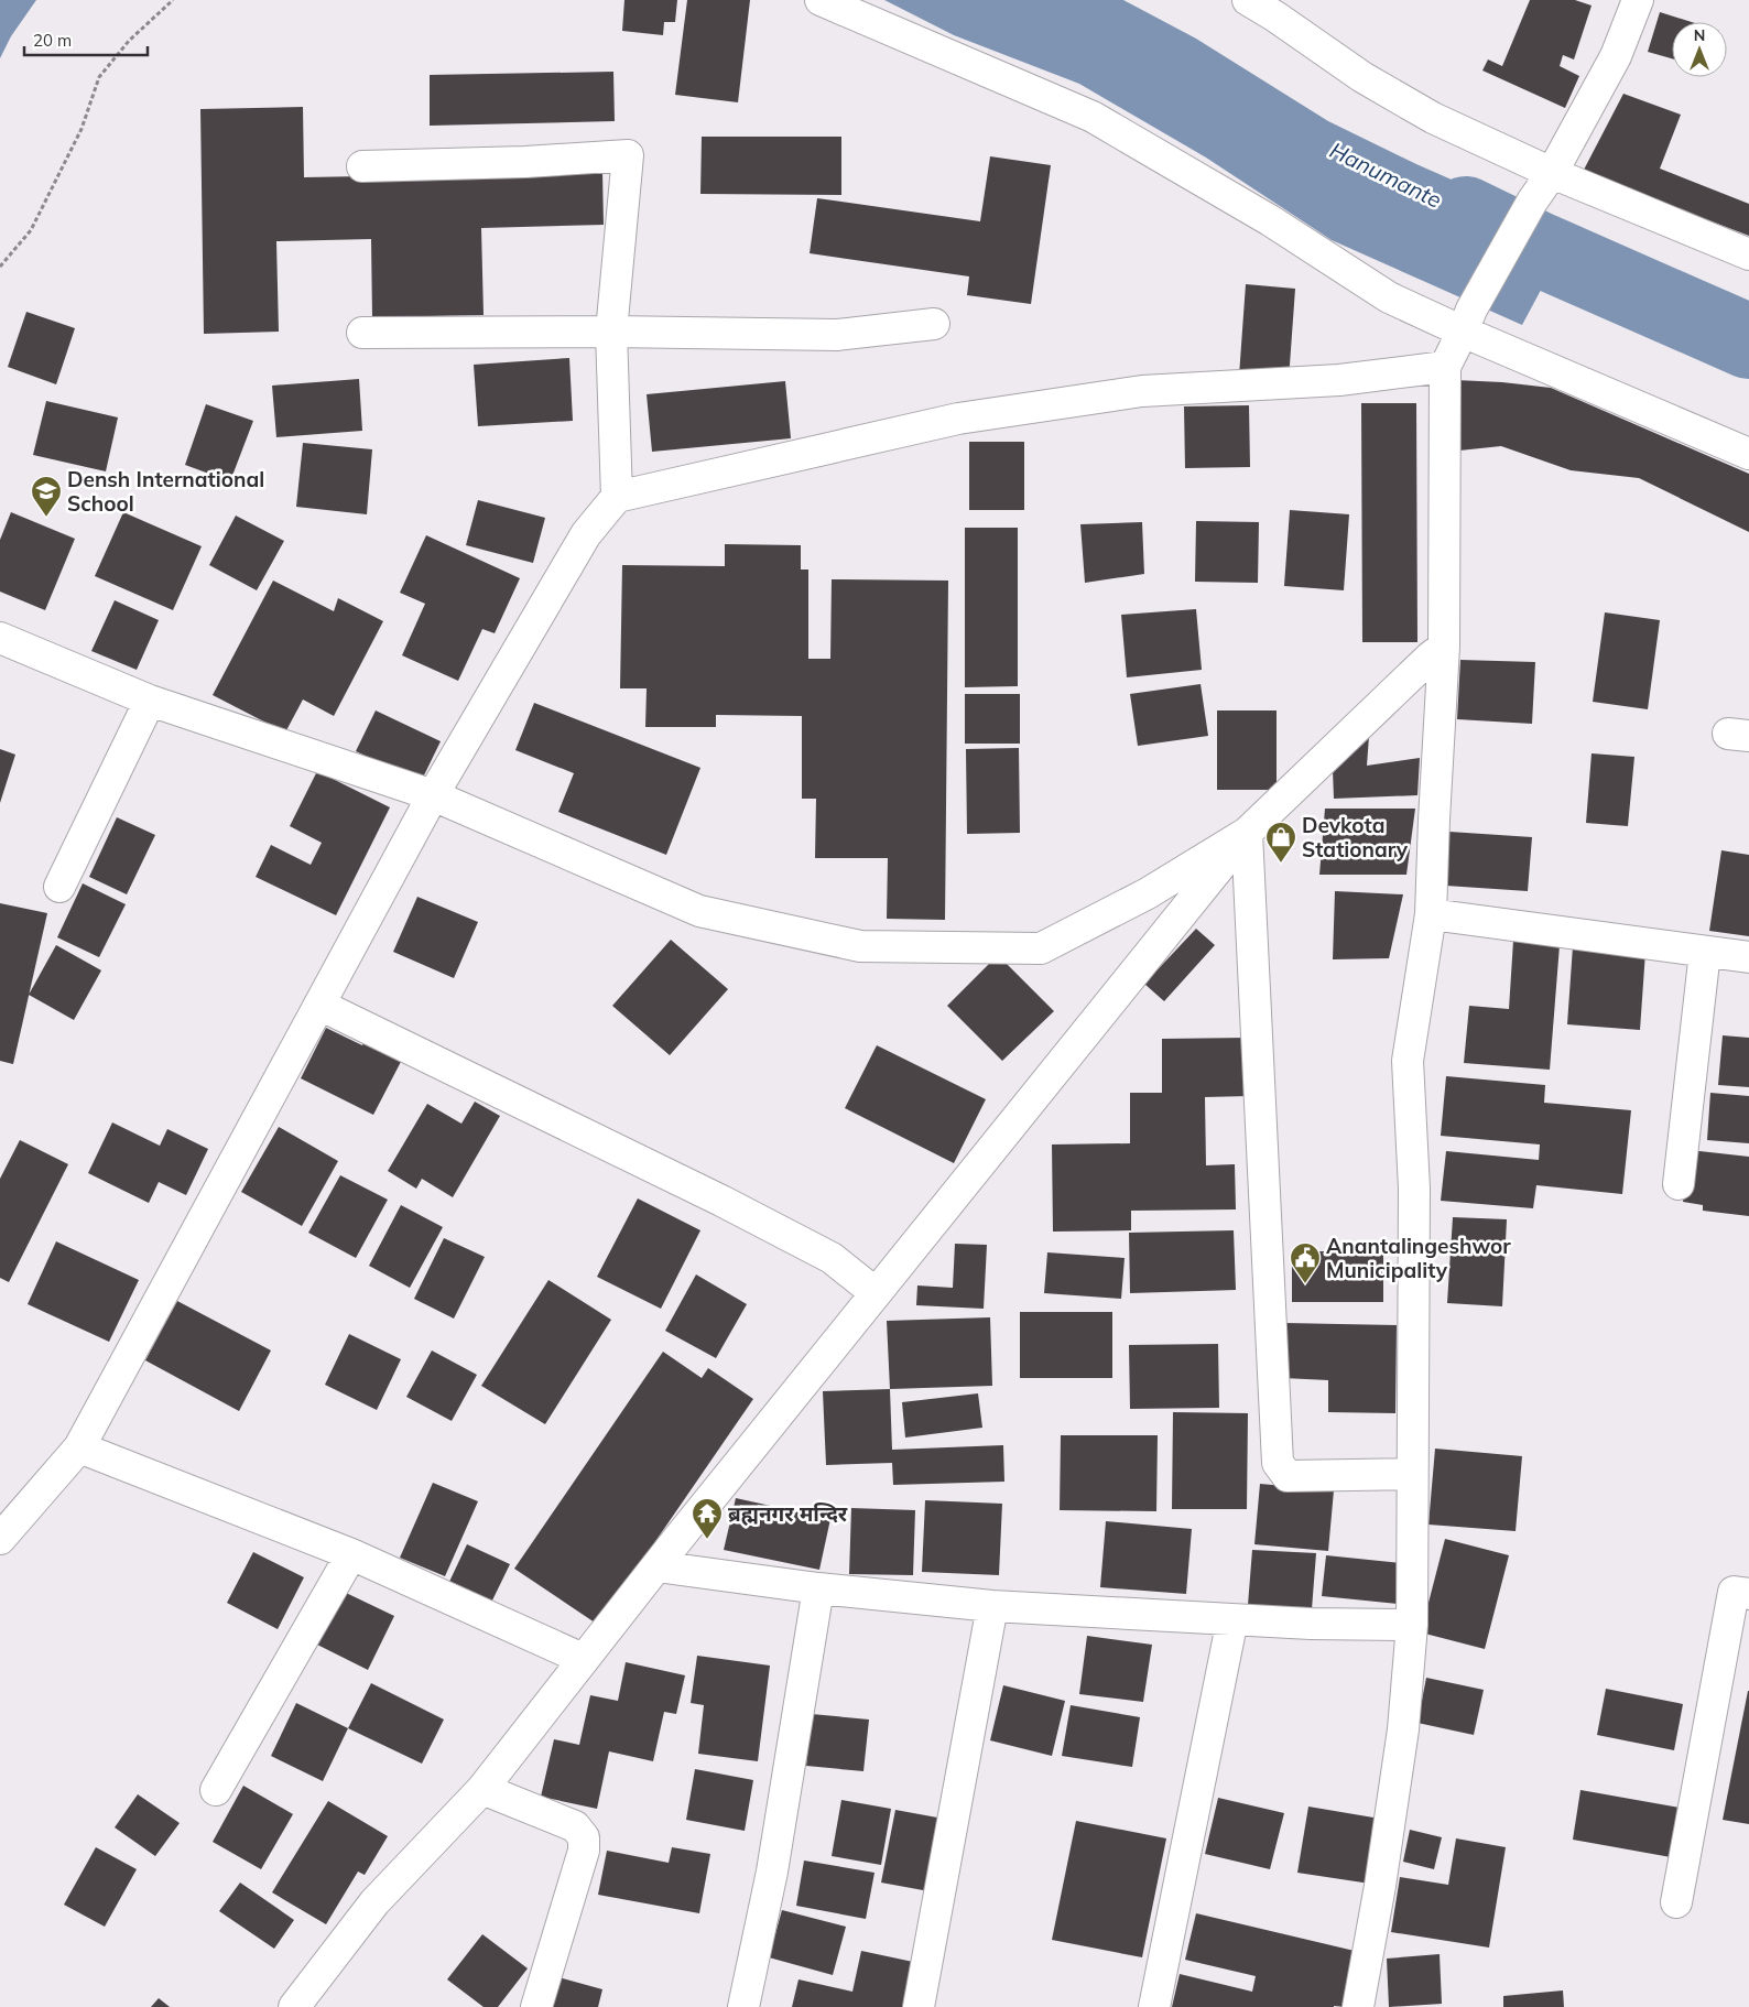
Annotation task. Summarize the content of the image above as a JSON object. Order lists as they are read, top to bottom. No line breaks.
{"water":["Hanumante"],"places":{"school or university":["Densh International School"],"shop":["Devkota Stationary"],"public building":["Anantalingeshwor Municipality"],"temple":["ब्रह्मनगर मन्दिर"]},"scale_bar":"20 m","north":"top"}
